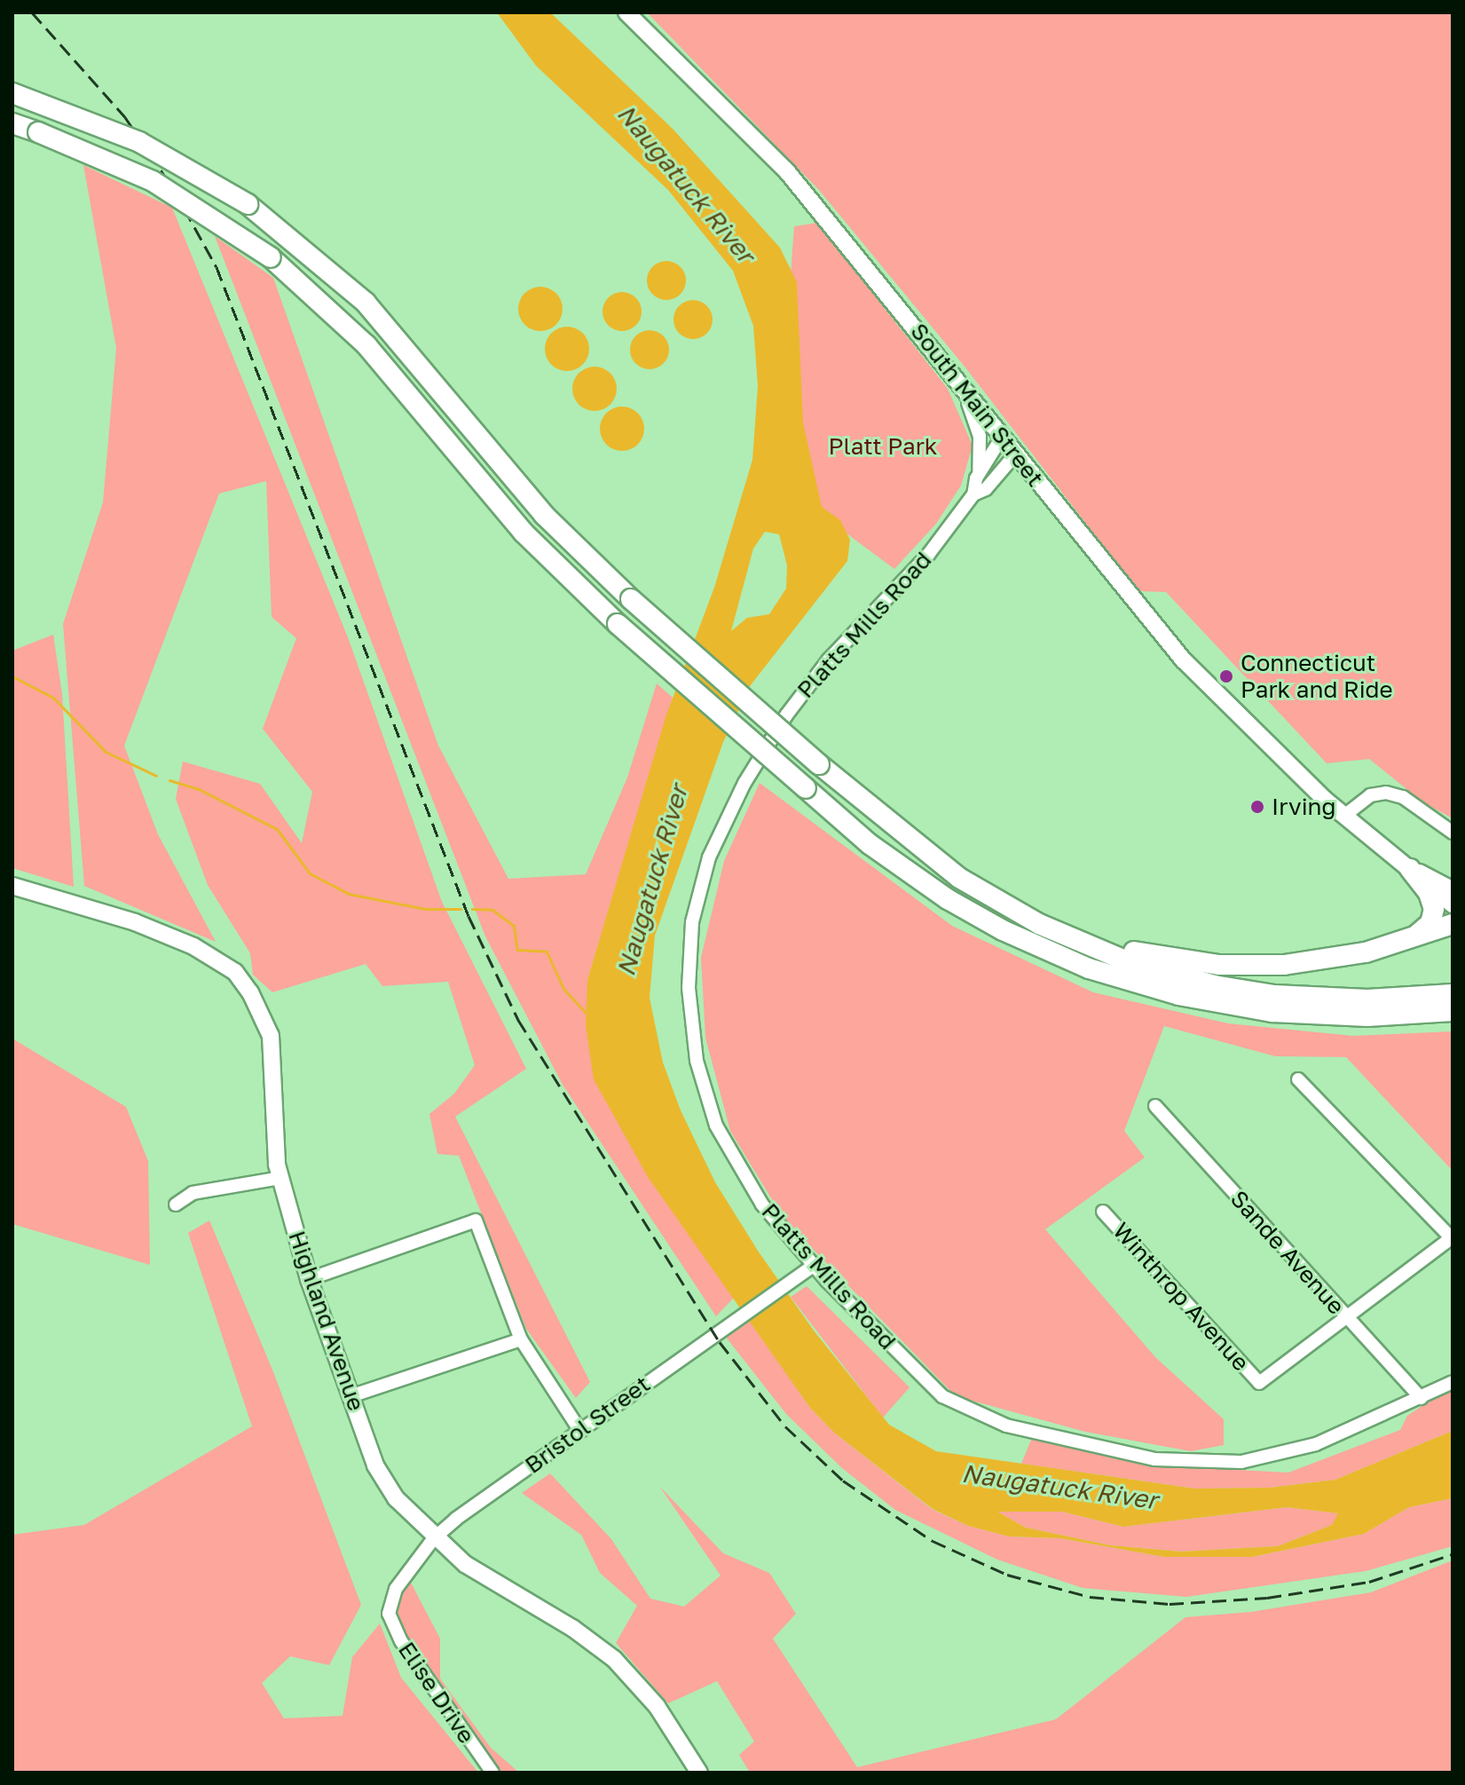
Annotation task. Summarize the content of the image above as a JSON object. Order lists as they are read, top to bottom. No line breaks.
{"streets":{"main road":["South Main Street","Highland Avenue"],"street":["Platts Mills Road","Sande Avenue","Winthrop Avenue","Bristol Street","Elise Drive"]},"crossings":[["South Main Street","Platts Mills Road"],["Platts Mills Road","Sande Avenue"],["Platts Mills Road","Bristol Street"],["Sande Avenue","Winthrop Avenue"],["Highland Avenue","Bristol Street"],["Bristol Street","Elise Drive"]],"water":["Naugatuck River"],"parks":["Platt Park"],"places":["Connecticut Park and Ride","Irving"]}
